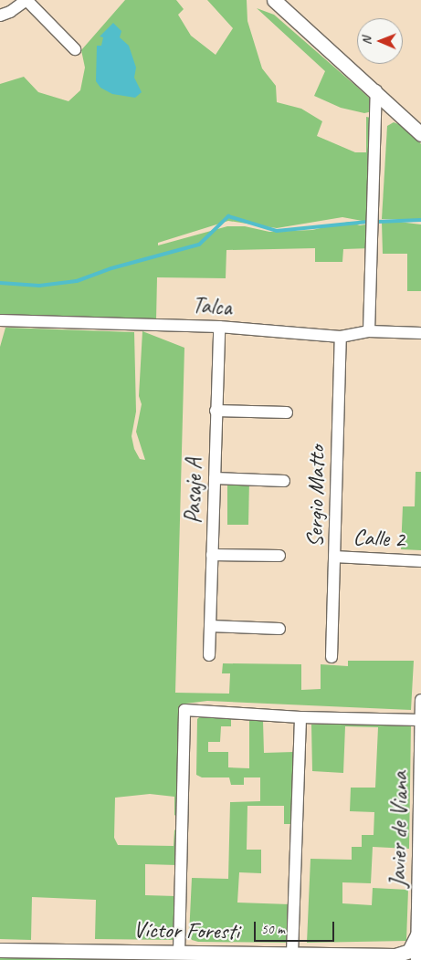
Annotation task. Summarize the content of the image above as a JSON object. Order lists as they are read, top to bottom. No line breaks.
{"streets":{"street":["Talca","Pasaje A","Sergio Matto","Calle 2","Javier de Viana","Víctor Foresti"]},"crossings":[["Talca","Pasaje A"],["Talca","Sergio Matto"],["Sergio Matto","Calle 2"],["Javier de Viana","Víctor Foresti"]],"scale_bar":"50 m","north":"left"}
